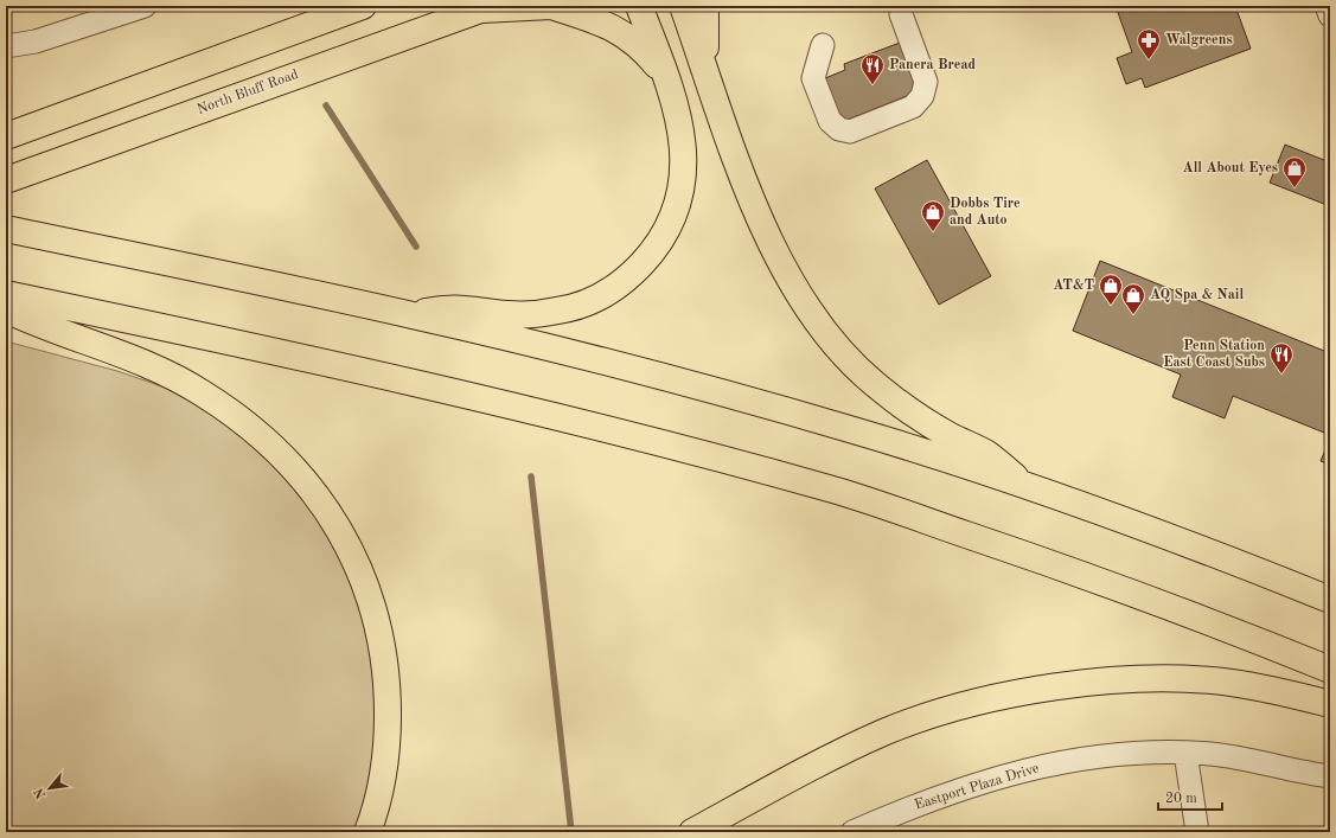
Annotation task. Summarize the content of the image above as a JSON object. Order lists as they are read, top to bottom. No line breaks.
{"streets":{"main road":["North Bluff Road"],"street":["Eastport Plaza Drive"]},"places":{"pharmacy":["Walgreens"],"restaurant":["Panera Bread","Penn Station East Coast Subs"],"shop":["All About Eyes","Dobbs Tire and Auto","AT&T","AQ Spa & Nail"]},"scale_bar":"20 m","north":"bottom left"}
